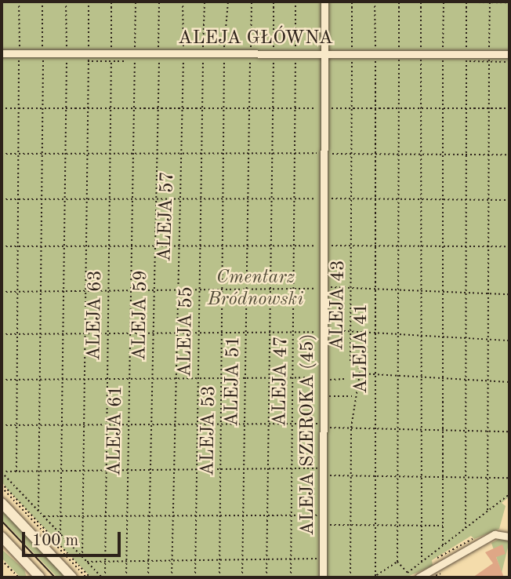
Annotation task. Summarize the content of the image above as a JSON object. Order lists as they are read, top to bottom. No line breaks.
{"streets":{"street":["ALEJA GŁÓWNA","ALEJA SZEROKA (45)"],"path":["ALEJA 57","ALEJA 43","ALEJA 63","ALEJA 59","ALEJA 55","ALEJA 41","ALEJA 51","ALEJA 47","ALEJA 61","ALEJA 53"]},"crossings":[["ALEJA GŁÓWNA","ALEJA 57"],["ALEJA GŁÓWNA","ALEJA 43"],["ALEJA GŁÓWNA","ALEJA 63"],["ALEJA GŁÓWNA","ALEJA 59"],["ALEJA GŁÓWNA","ALEJA 55"],["ALEJA GŁÓWNA","ALEJA 41"],["ALEJA GŁÓWNA","ALEJA 51"],["ALEJA GŁÓWNA","ALEJA 47"],["ALEJA GŁÓWNA","ALEJA 61"],["ALEJA GŁÓWNA","ALEJA 53"],["ALEJA GŁÓWNA","ALEJA SZEROKA (45)"]],"parks":["Cmentarz Bródnowski"],"scale_bar":"100 m"}
